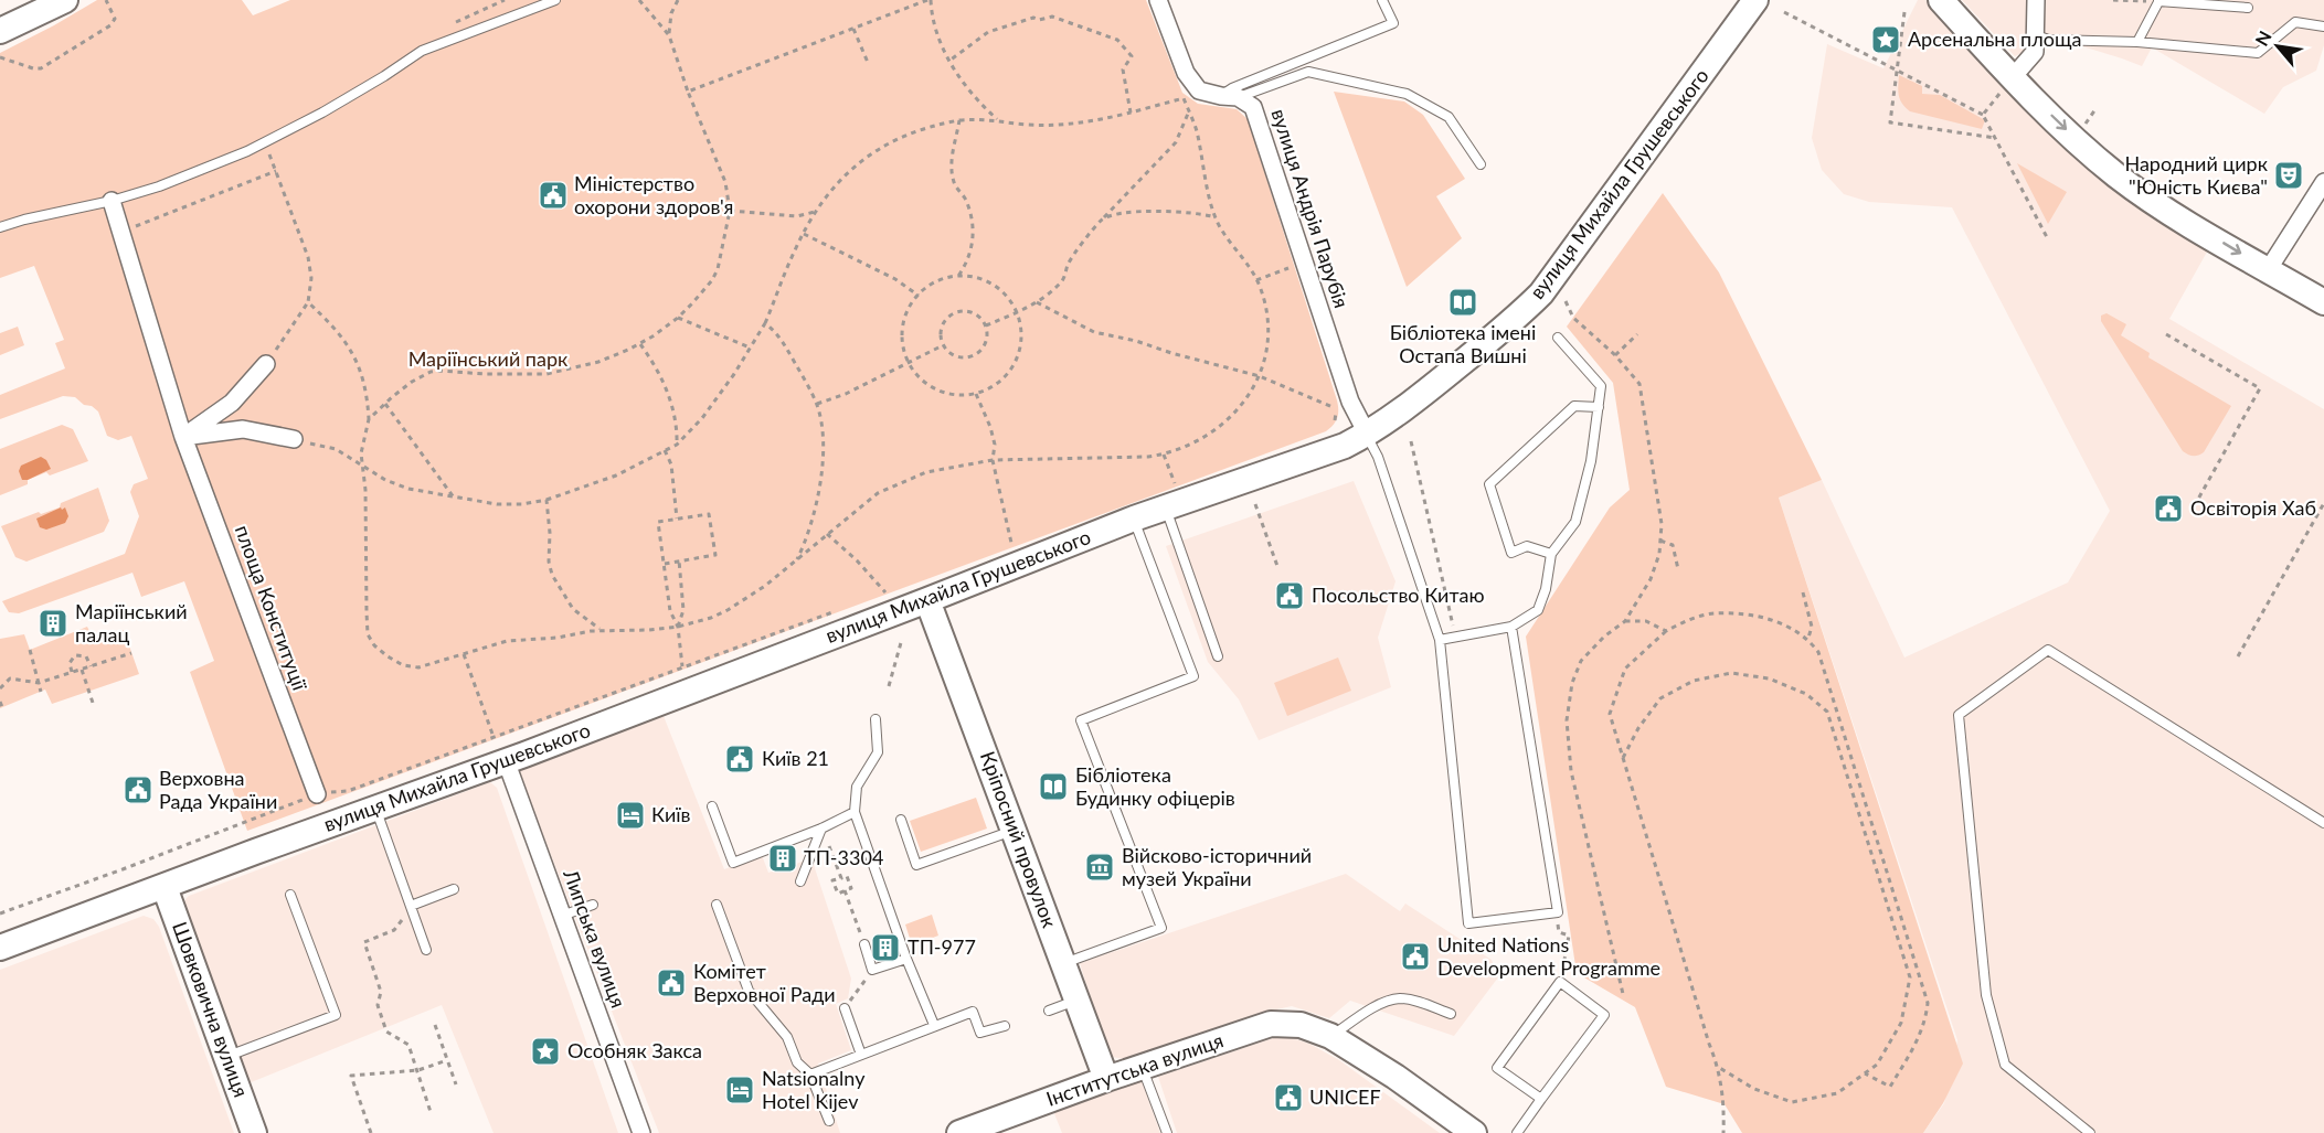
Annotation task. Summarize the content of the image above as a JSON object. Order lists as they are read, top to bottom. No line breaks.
{"streets":{"main road":["вулиця Михайла Грушевського","Кріпосний провулок","Шовковична вулиця","Інститутська вулиця"],"street":["вулиця Андрія Парубія","площа Конституції","Липська вулиця"]},"crossings":[["вулиця Михайла Грушевського","вулиця Андрія Парубія"],["вулиця Михайла Грушевського","Кріпосний провулок"],["вулиця Михайла Грушевського","Липська вулиця"],["вулиця Михайла Грушевського","Шовковична вулиця"],["Кріпосний провулок","Інститутська вулиця"]],"parks":["Маріїнський парк"],"places":{"place":["Арсенальна площа","Особняк Закса"],"theatre":["Народний цирк \"Юність Києва\""],"public building":["Міністерство охорони здоров'я","Освіторія Хаб","Посольство Китаю","Київ 21","Верховна Рада України","United Nations Development Programme","Комітет Верховної Ради","UNICEF"],"library":["Бібліотека імені Остапа Вишні","Бібліотека Будинку офіцерів"],"building":["Маріїнський палац","ТП-3304","ТП-977"],"hotel":["Київ","Natsionalny Hotel Kijev"],"museum":["Війсково-історичний музей України"]},"north":"top left"}
